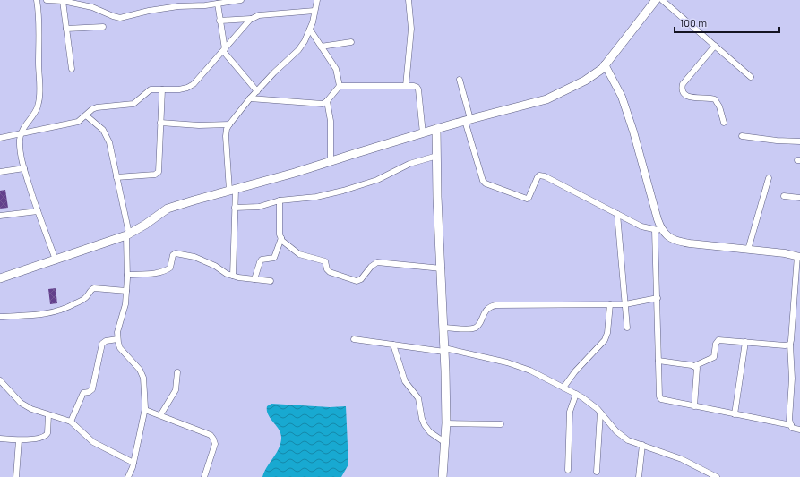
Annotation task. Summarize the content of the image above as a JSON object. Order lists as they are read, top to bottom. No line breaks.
{"scale_bar":"100 m"}
